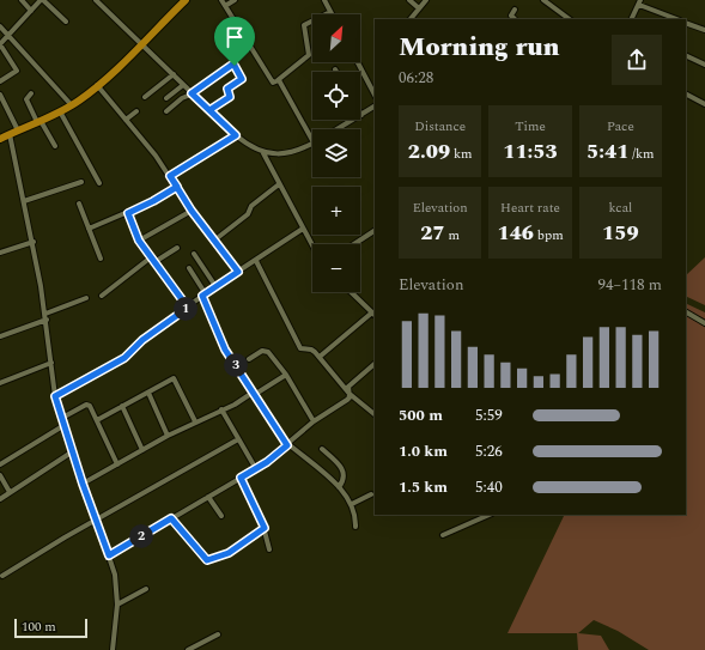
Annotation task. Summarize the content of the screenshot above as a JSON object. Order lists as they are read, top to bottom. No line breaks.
{"scale_bar":"100 m","north":"top right","page":{"map_buttons":["+","−"],"heading":["Morning run","06:28"],"stats":[["Distance","2.09 km"],["Time","11:53"],["Pace","5:41 /km"],["Elevation","27 m"],["Heart rate","146 bpm"],["kcal","159"]],"chart":["Elevation","94–118 m"],"pins":["1","3","2"],"list":[{"name":"500 m","note":"5:59"},{"name":"1.0 km","note":"5:26"},{"name":"1.5 km","note":"5:40"}],"scale":"100 m"}}
